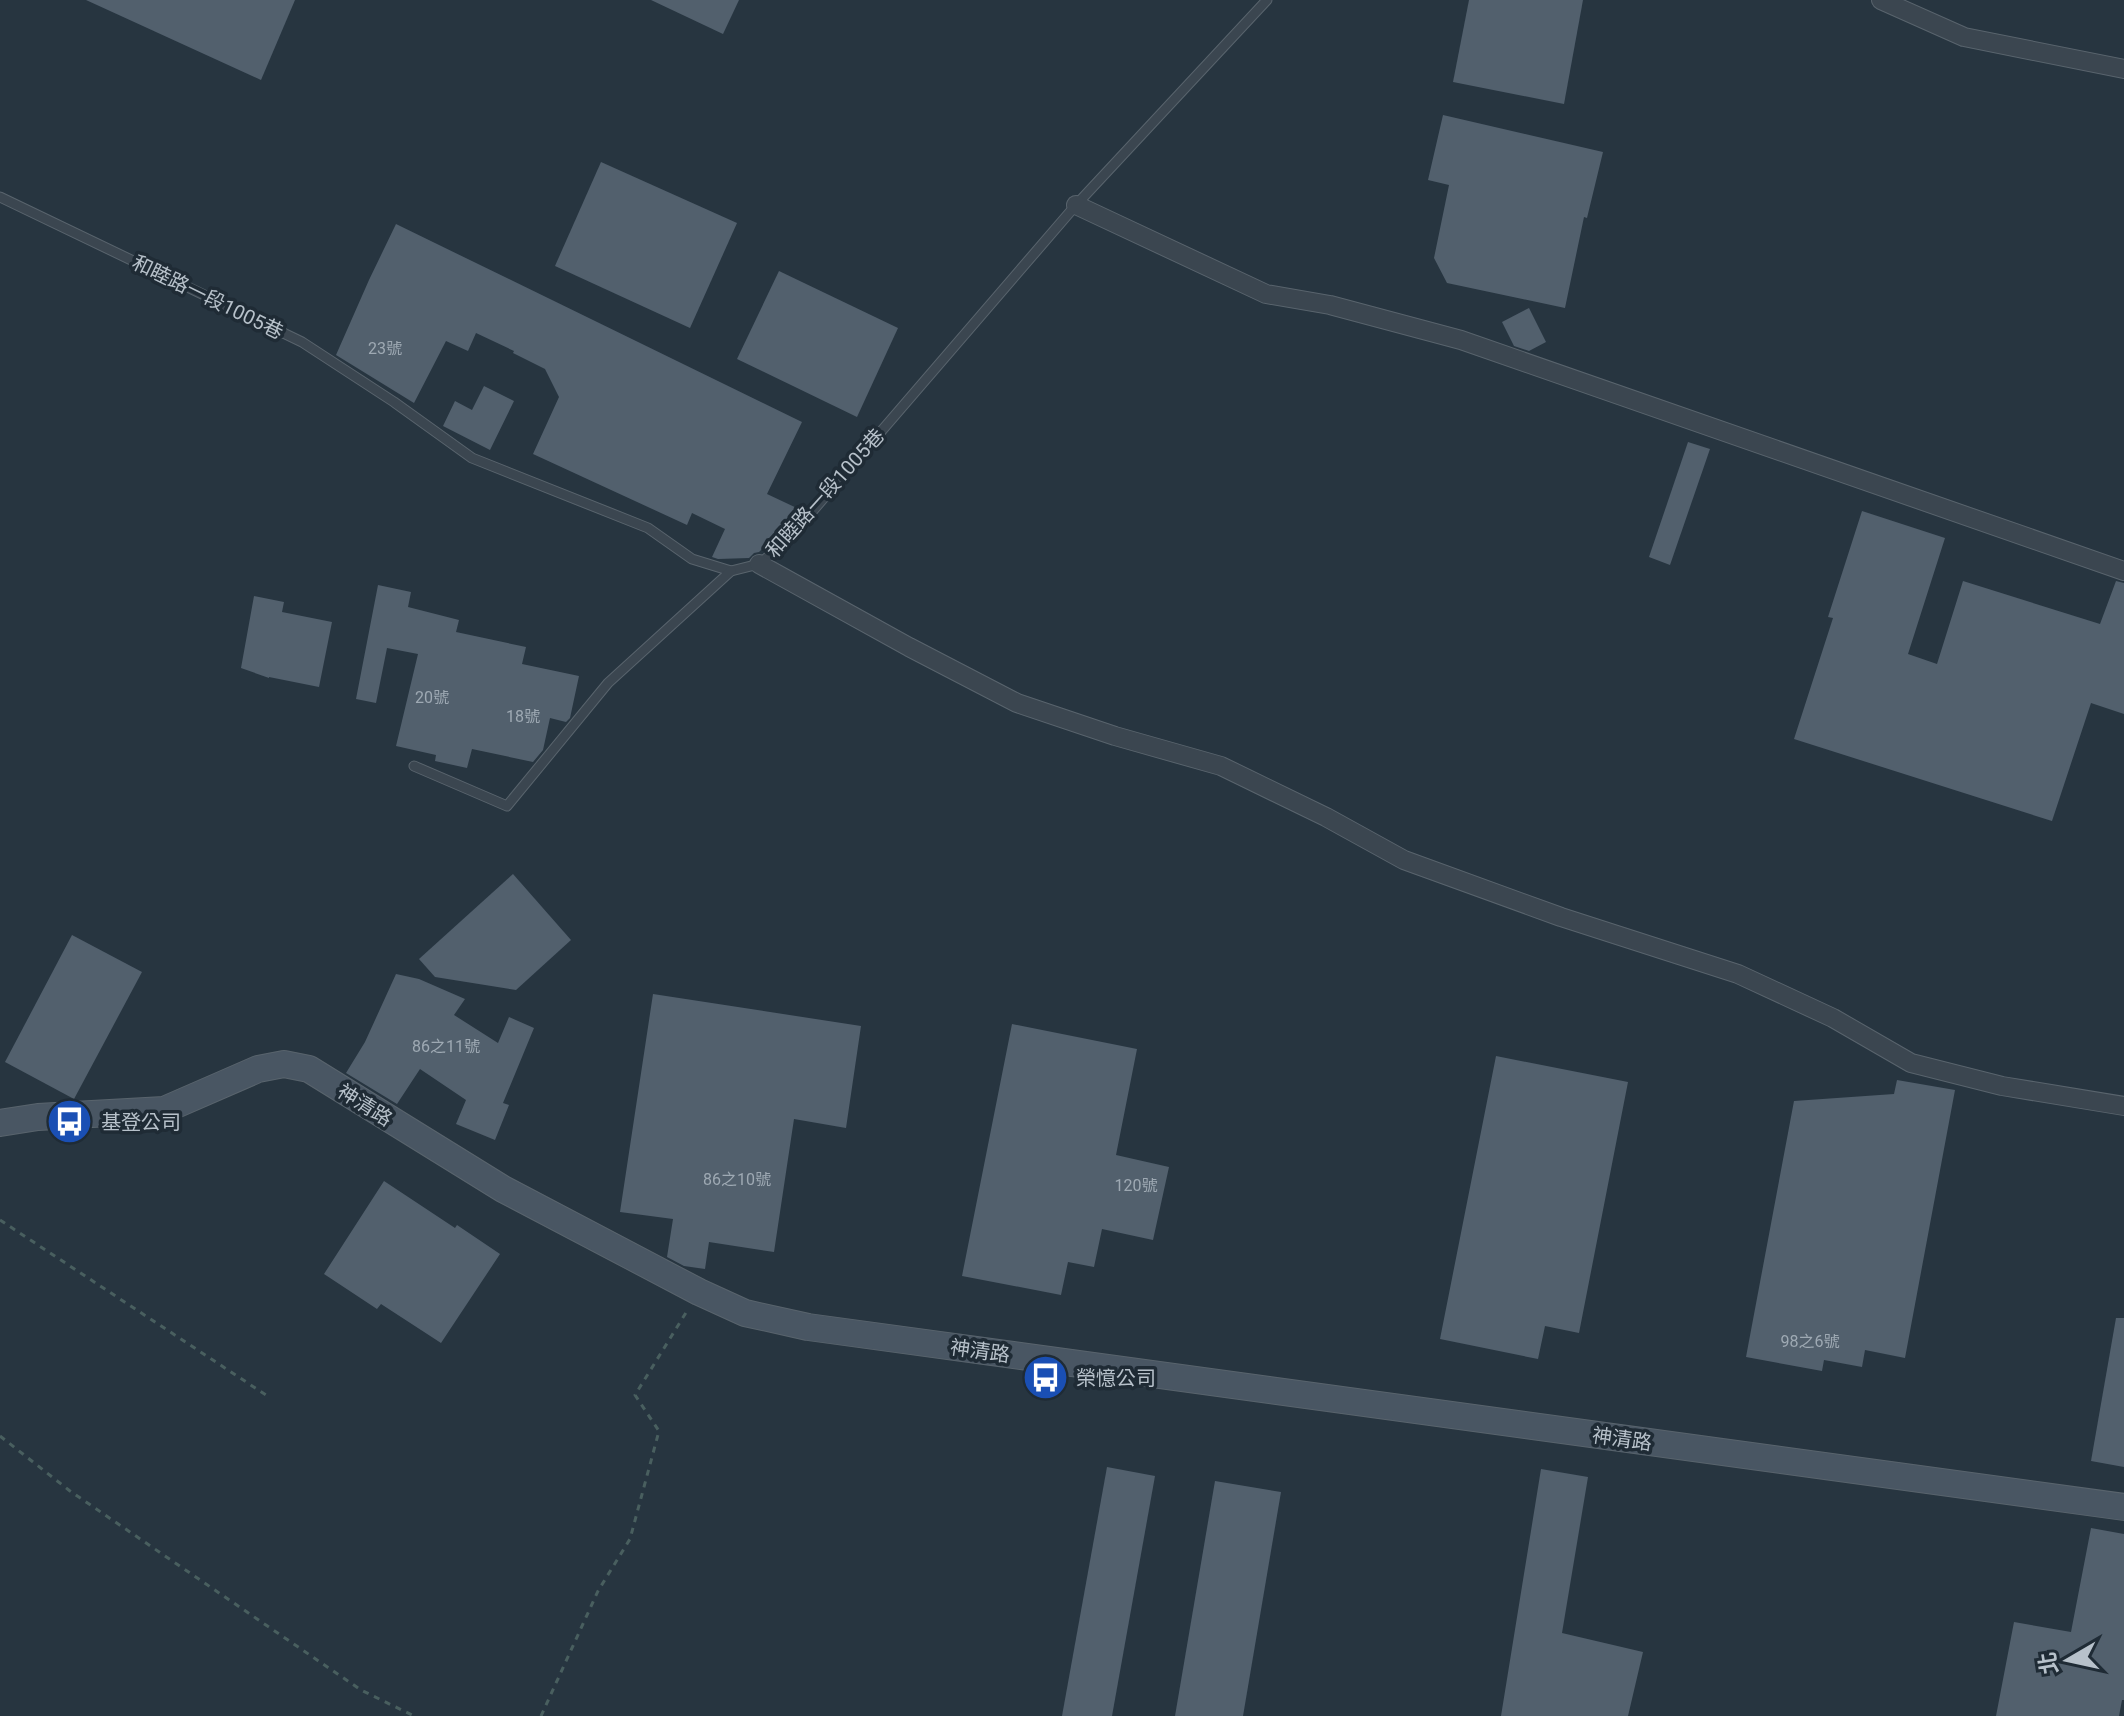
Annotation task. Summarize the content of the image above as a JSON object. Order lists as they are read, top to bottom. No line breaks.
{"streets":{"street":["神清路"],"lane":["和睦路一段1005巷"]},"places":{"bus stop":["基登公司","榮憶公司"]},"house_numbers":["23號","20號","18號","86之11號","86之10號","120號","98之6號"],"north":"left"}
